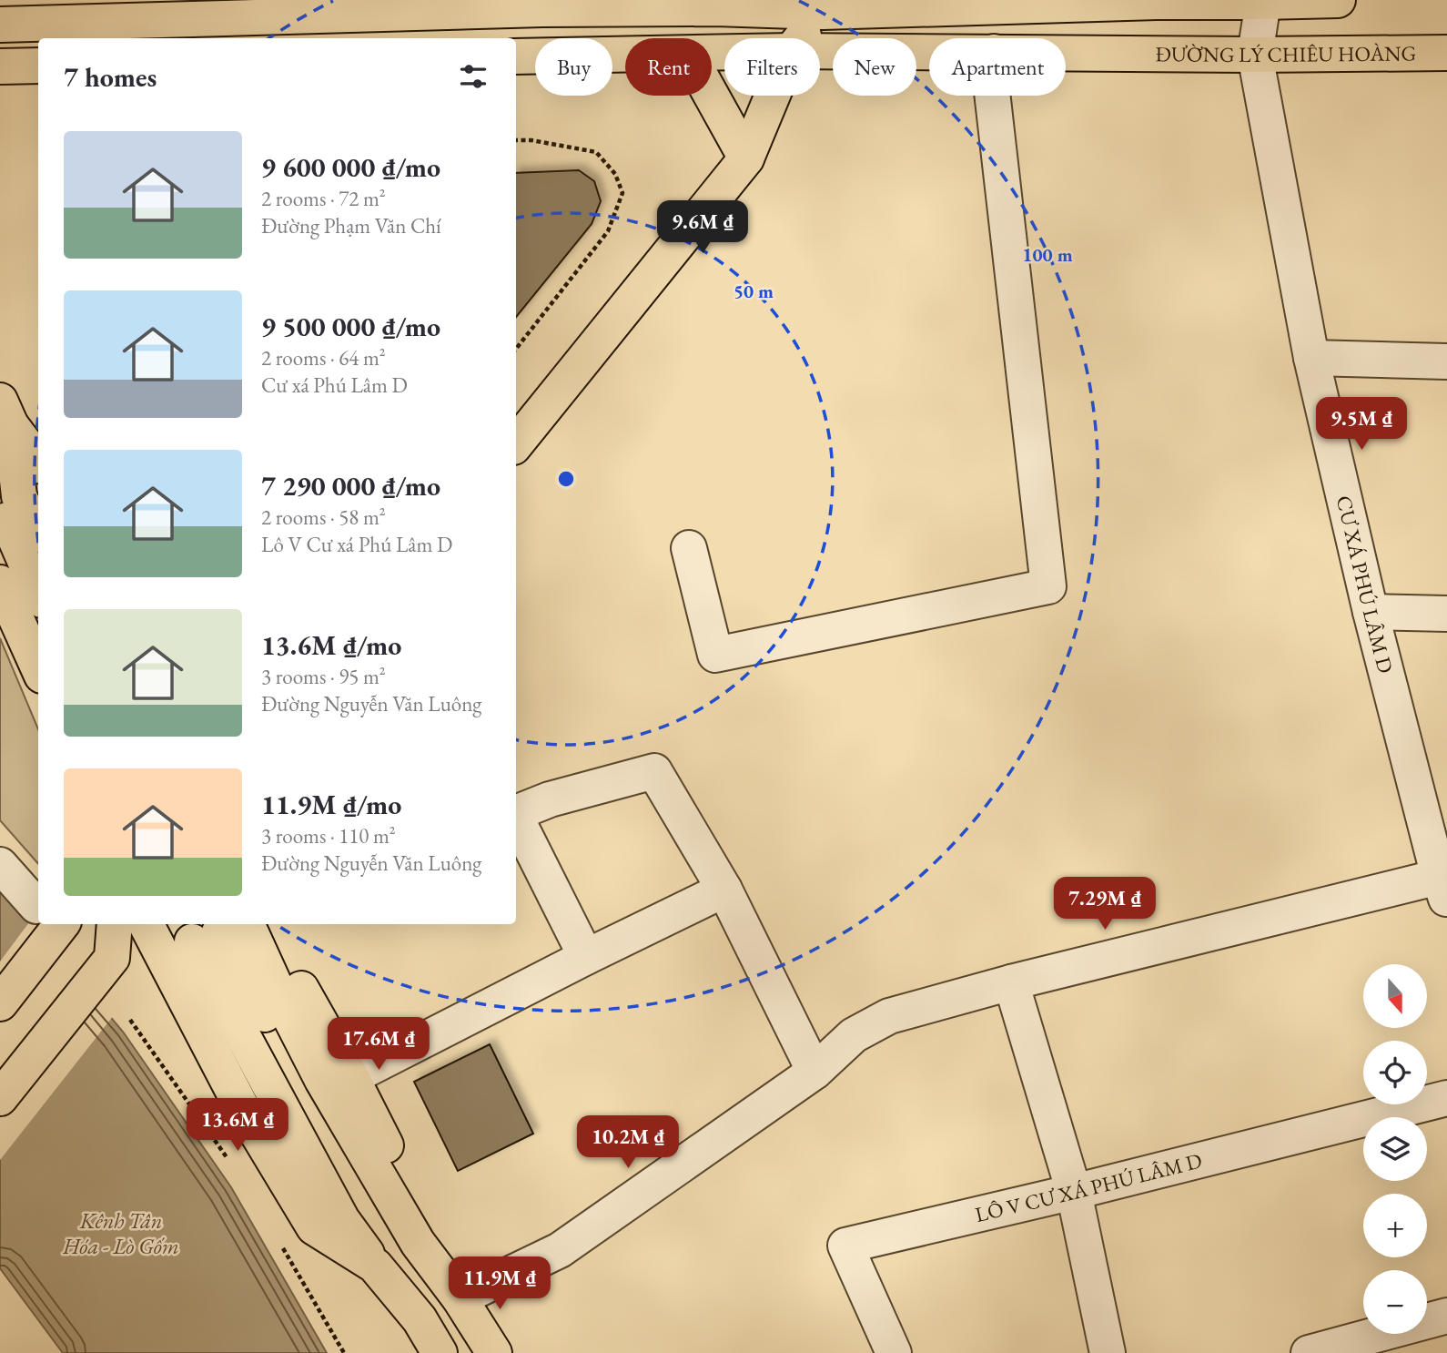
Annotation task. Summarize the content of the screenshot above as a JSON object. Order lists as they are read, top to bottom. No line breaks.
{"streets":{"main road":["ĐƯỜNG LÝ CHIÊU HOÀNG"],"street":["CƯ XÁ PHÚ LÂM D","LÔ V CƯ XÁ PHÚ LÂM D"]},"crossings":[["ĐƯỜNG LÝ CHIÊU HOÀNG","CƯ XÁ PHÚ LÂM D"]],"water":["Kênh Tân Hóa - Lò Gốm"],"north":"bottom","page":{"chip":["Buy","Rent","Filters","New","Apartment"],"heading":"7 homes","list":[{"name":"9 600 000 ₫/mo","note":"2 rooms · 72 m² · Đường Phạm Văn Chí"},{"name":"9 500 000 ₫/mo","note":"2 rooms · 64 m² · Cư xá Phú Lâm D"},{"name":"7 290 000 ₫/mo","note":"2 rooms · 58 m² · Lô V Cư xá Phú Lâm D"},{"name":"13.6M ₫/mo","note":"3 rooms · 95 m² · Đường Nguyễn Văn Luông"},{"name":"11.9M ₫/mo","note":"3 rooms · 110 m² · Đường Nguyễn Văn Luông"}],"price":["9.6M ₫","9.5M ₫","7.29M ₫","17.6M ₫","13.6M ₫","10.2M ₫","11.9M ₫"],"map_buttons":["+","−"]},"rings":["100 m","50 m"]}
